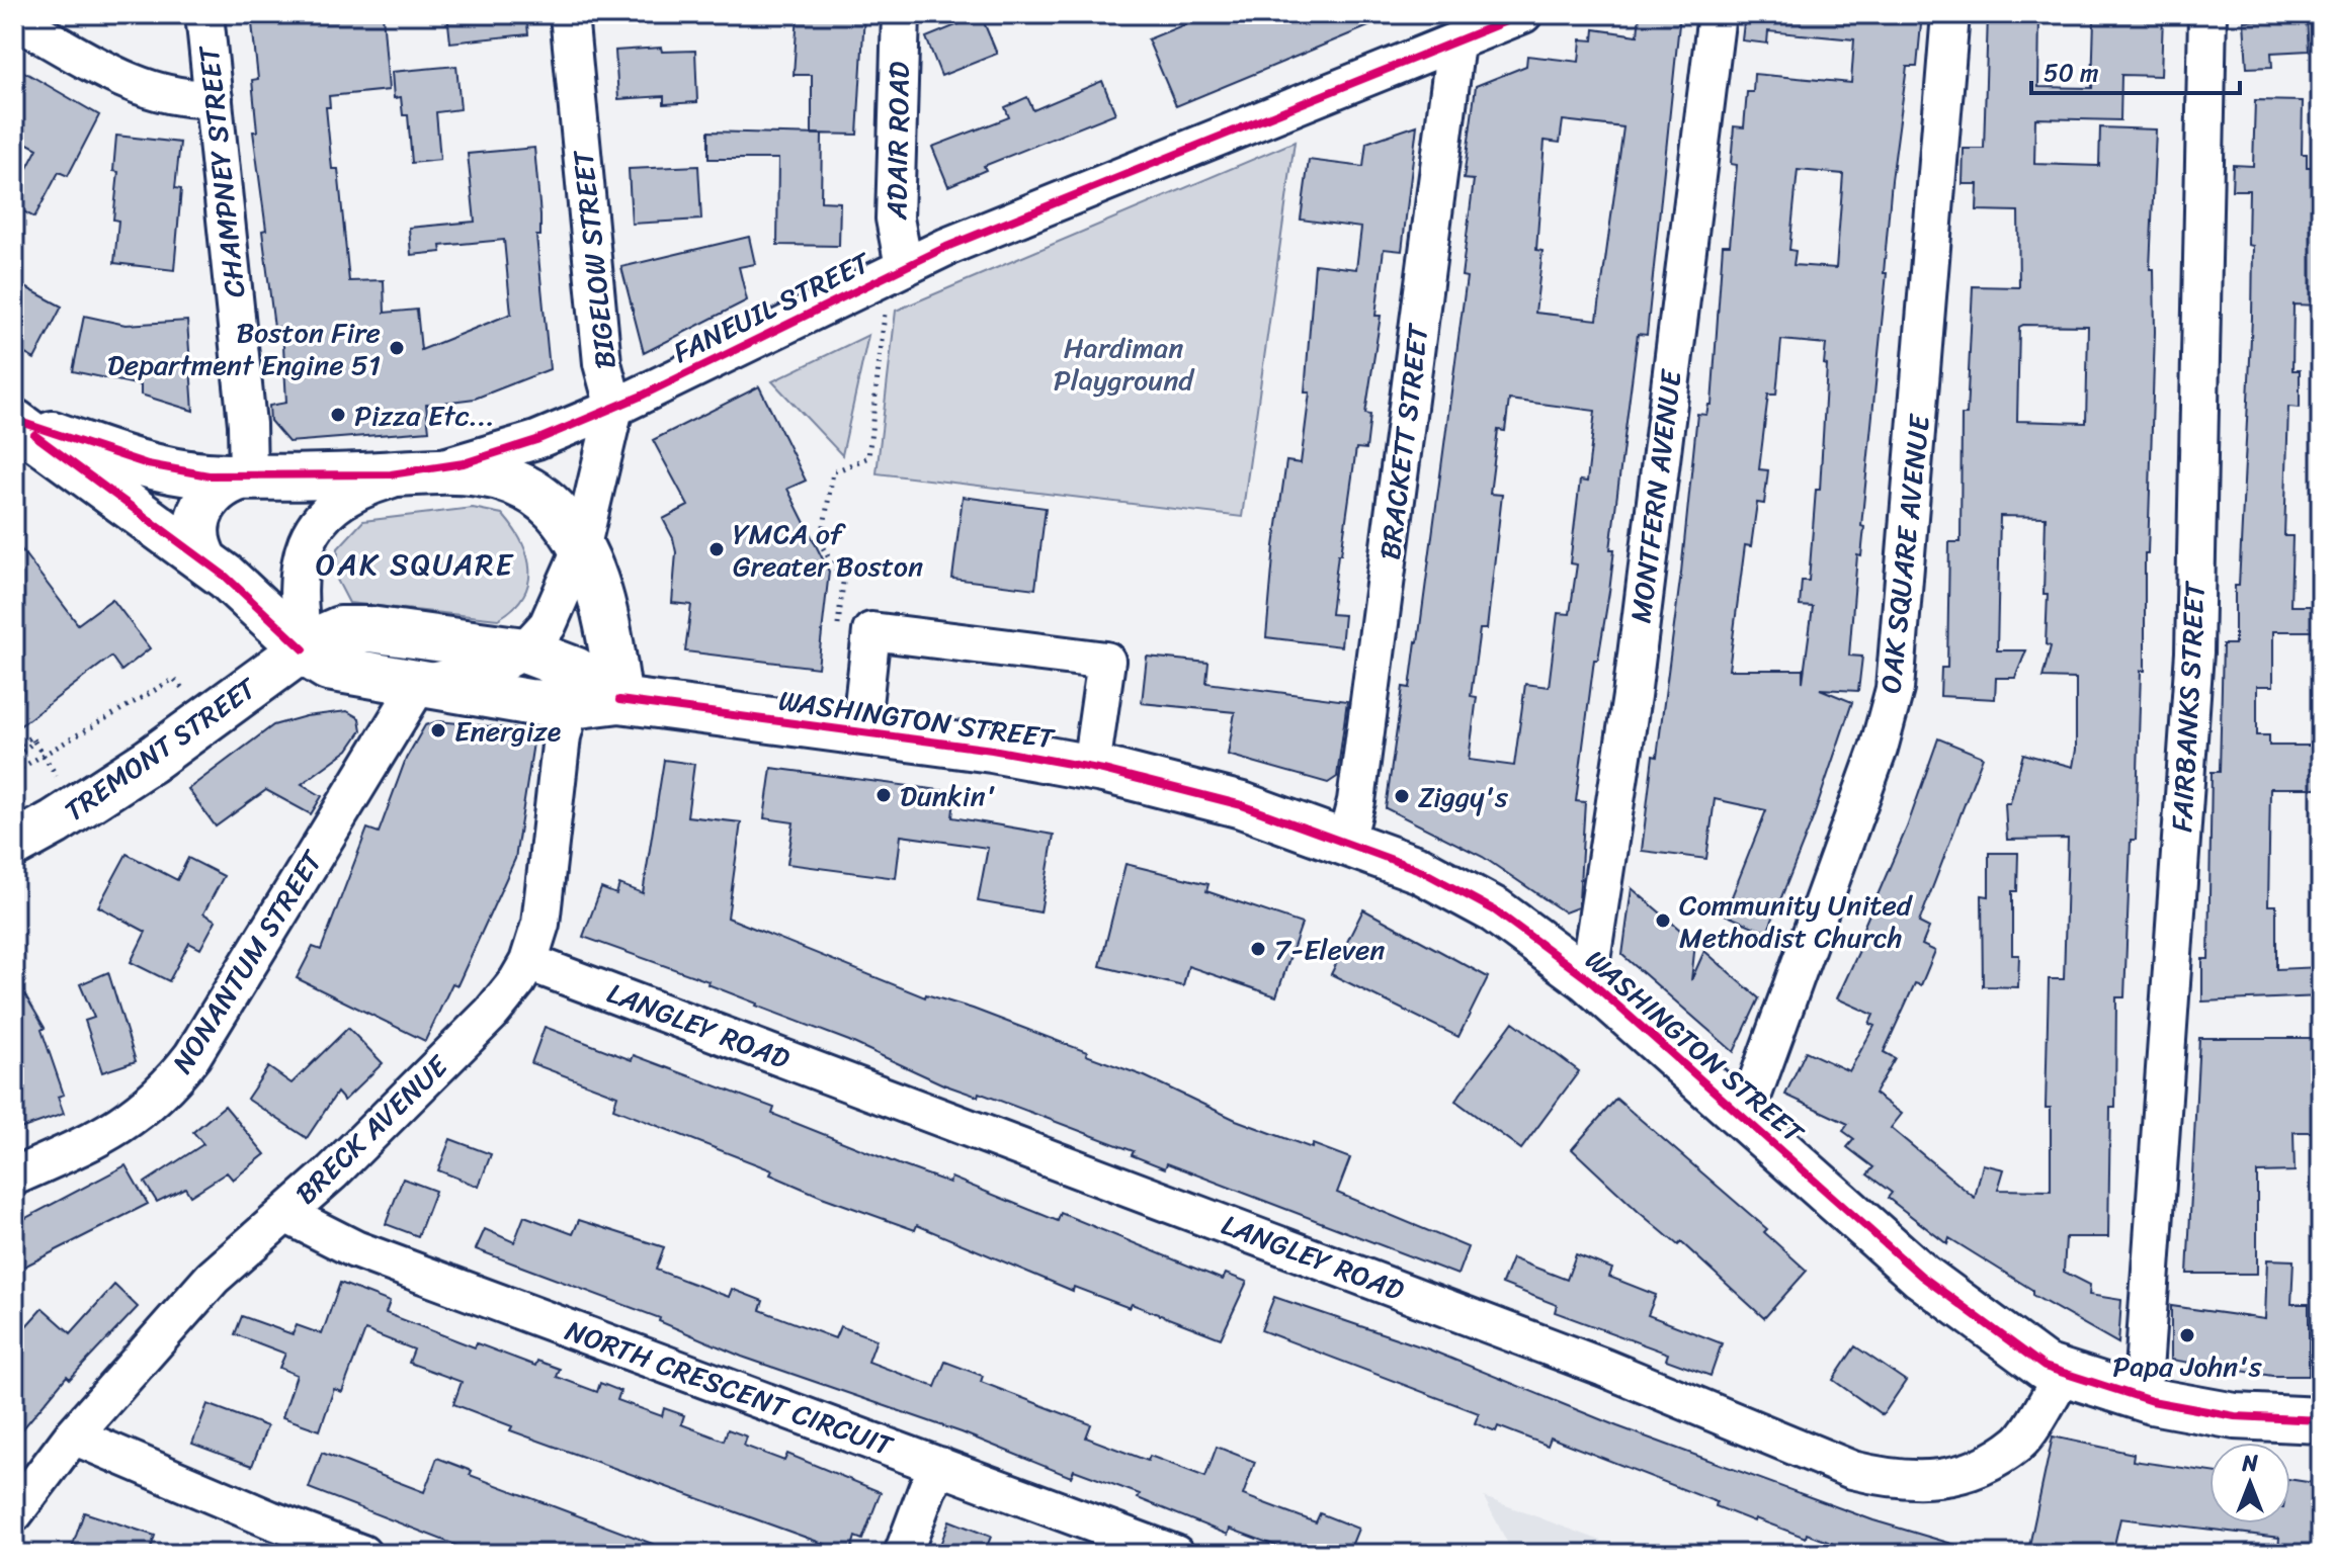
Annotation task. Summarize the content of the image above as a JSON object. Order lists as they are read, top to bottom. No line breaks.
{"streets":{"main road":["FANEUIL STREET","WASHINGTON STREET","TREMONT STREET"],"street":["ADAIR ROAD","CHAMPNEY STREET","BIGELOW STREET","BRACKETT STREET","MONTFERN AVENUE","OAK SQUARE AVENUE","FAIRBANKS STREET","NONANTUM STREET","LANGLEY ROAD","BRECK AVENUE","NORTH CRESCENT CIRCUIT"]},"crossings":[["ADAIR ROAD","FANEUIL STREET"],["CHAMPNEY STREET","FANEUIL STREET"],["BIGELOW STREET","FANEUIL STREET"],["FANEUIL STREET","BRACKETT STREET"],["BRACKETT STREET","WASHINGTON STREET"],["MONTFERN AVENUE","WASHINGTON STREET"],["OAK SQUARE AVENUE","WASHINGTON STREET"],["FAIRBANKS STREET","WASHINGTON STREET"],["WASHINGTON STREET","TREMONT STREET"],["WASHINGTON STREET","LANGLEY ROAD"],["WASHINGTON STREET","BRECK AVENUE"],["LANGLEY ROAD","BRECK AVENUE"],["BRECK AVENUE","NORTH CRESCENT CIRCUIT"]],"districts":["OAK SQUARE"],"parks":["Hardiman Playground"],"places":["Boston Fire Department Engine 51","Pizza Etc...","YMCA of Greater Boston","Energize","Dunkin'","Ziggy's","Community United Methodist Church","7-Eleven","Papa John's"],"scale_bar":"50 m","north":"top"}
